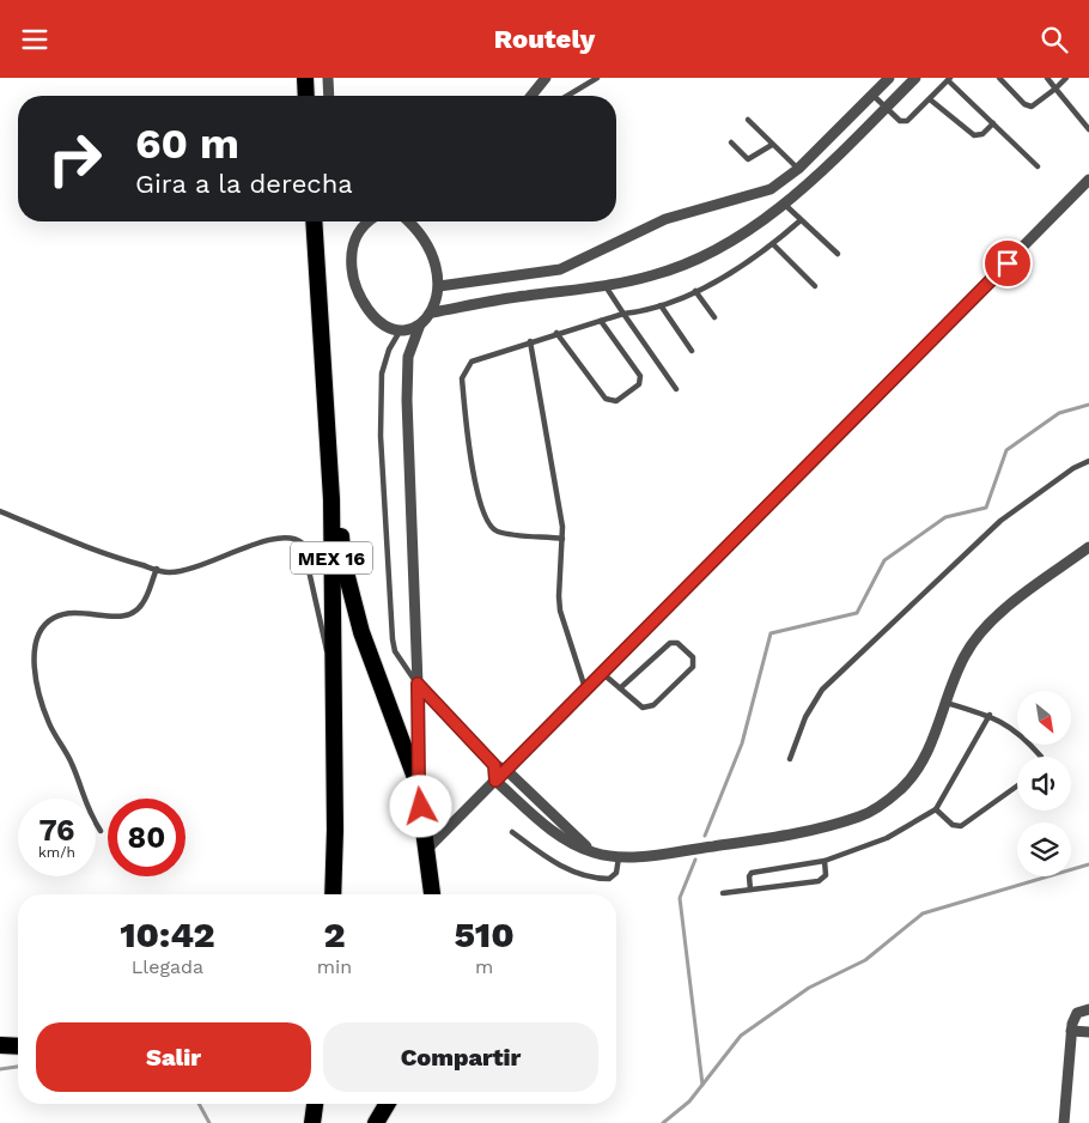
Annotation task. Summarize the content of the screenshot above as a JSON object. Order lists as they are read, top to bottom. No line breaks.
{"streets":{"highway":["MEX 16"]},"north":"bottom right","page":{"header":"Routely","turn":["60 m","Gira a la derecha"],"speed":"76 km/h","limit":"80","eta":["10:42","Llegada","2","min","510","m"],"buttons":["Salir","Compartir"]}}
